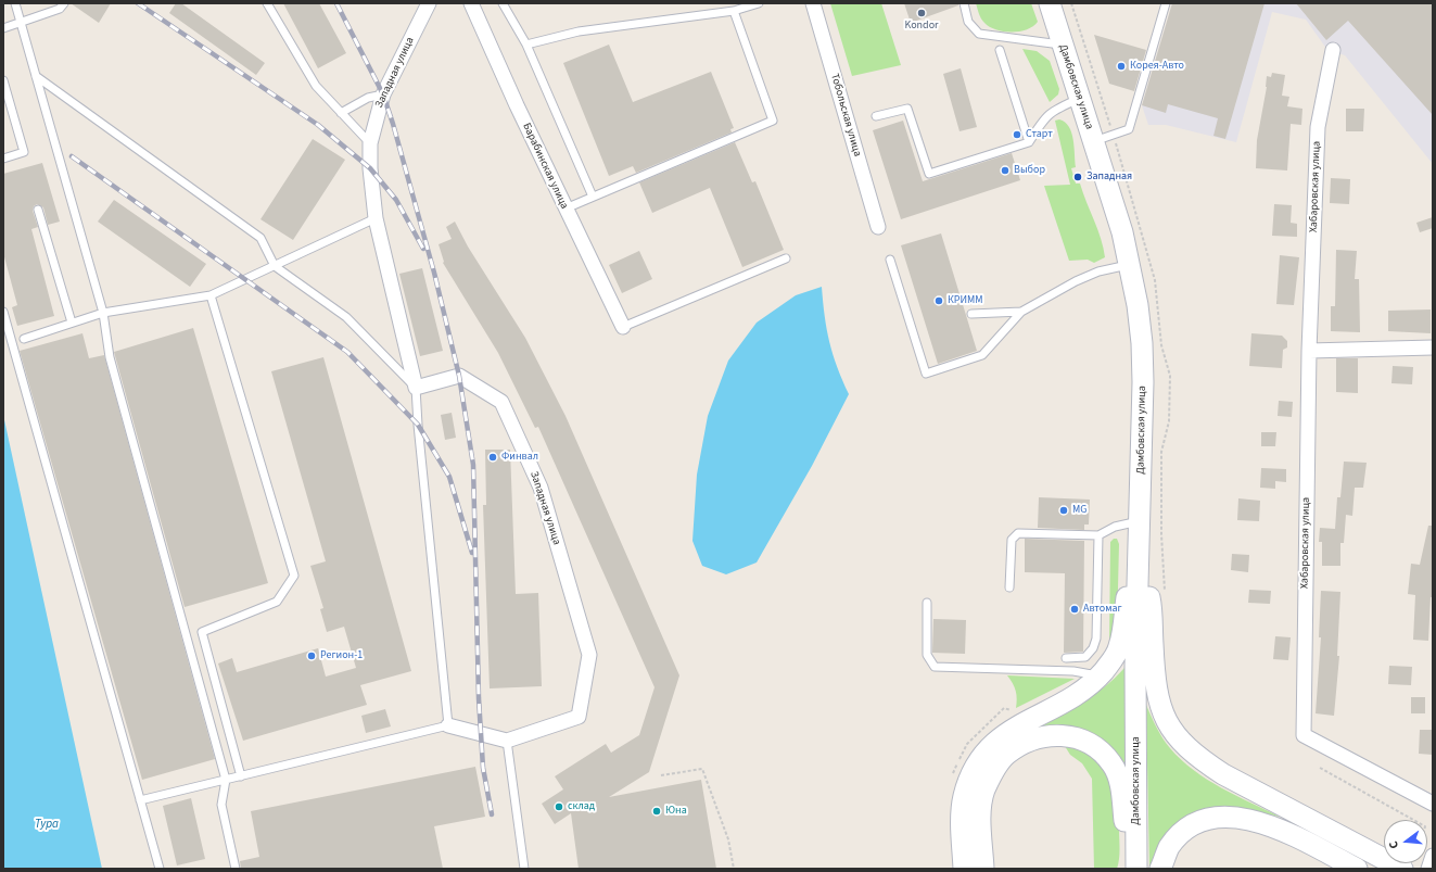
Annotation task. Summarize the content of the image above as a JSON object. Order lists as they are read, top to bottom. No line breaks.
{"streets":{"main road":["Дамбовская улица"],"street":["Западная улица","Тобольская улица","Барабинская улица","Хабаровская улица"]},"water":["Тура"],"places":["Kondor","Корея-Авто","Старт","Выбор","Западная","КРИММ","Финвал","MG","Автомаг","Регион-1","склад","Юна"],"north":"left"}
